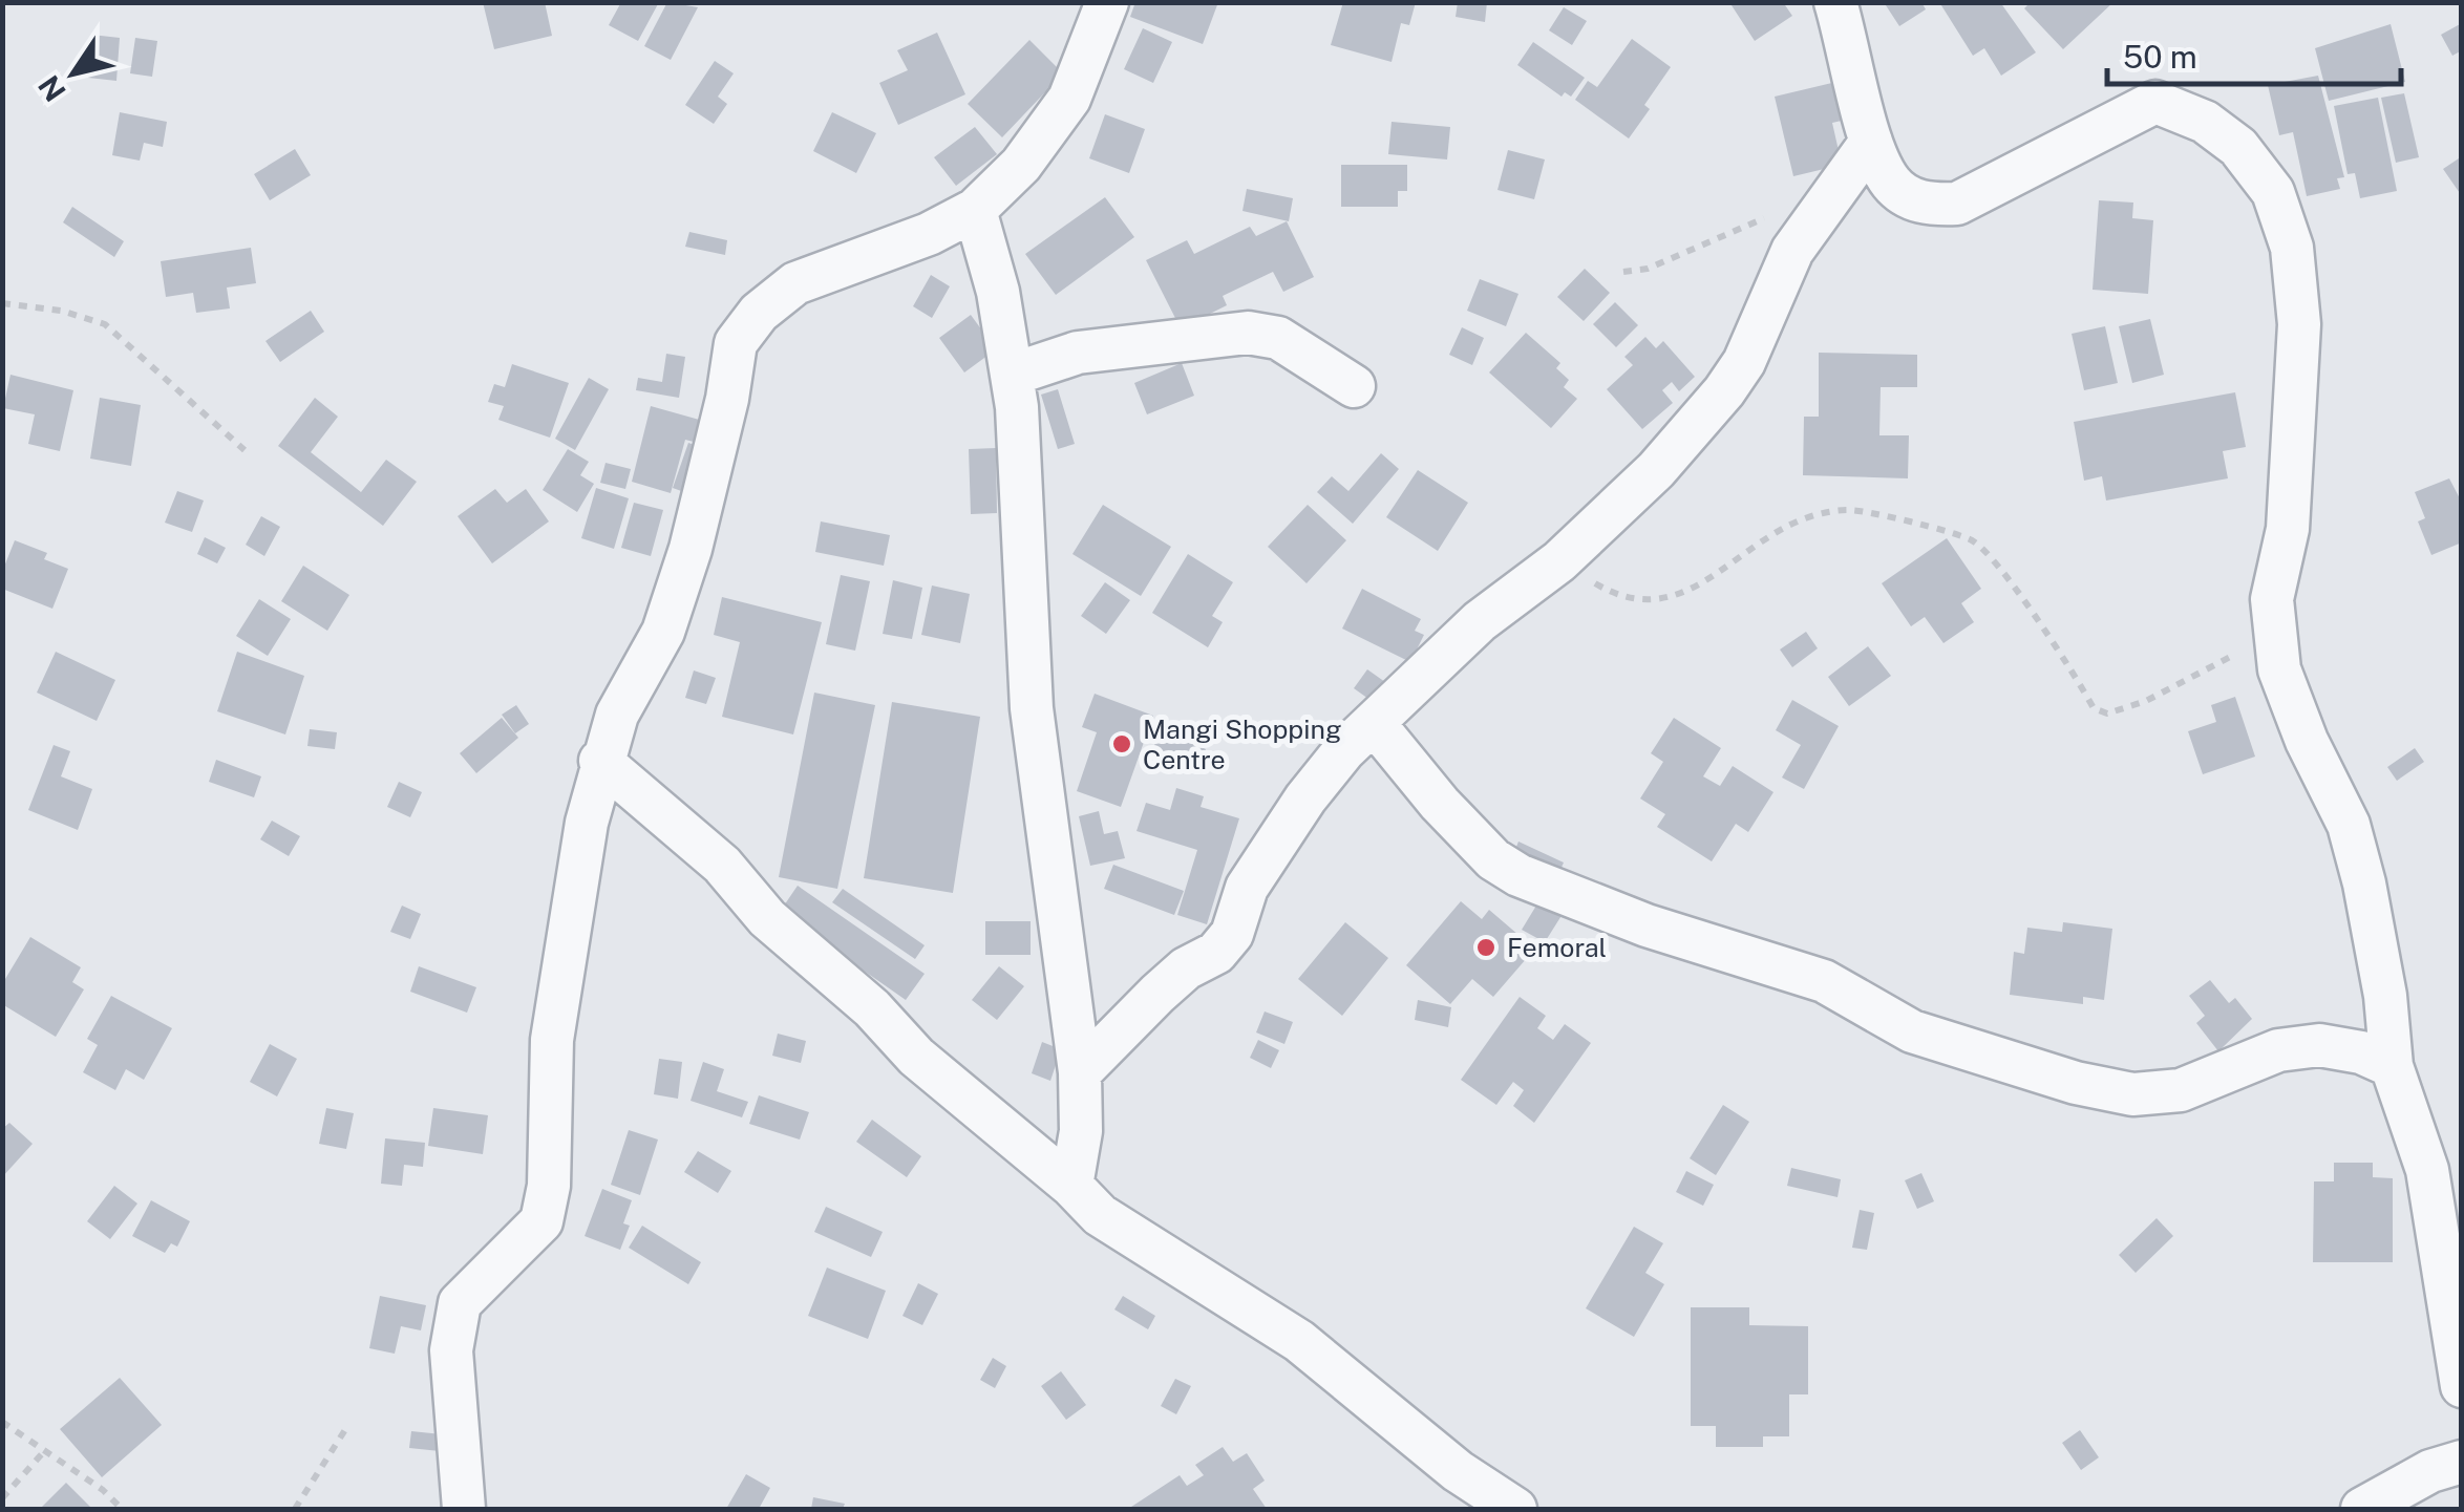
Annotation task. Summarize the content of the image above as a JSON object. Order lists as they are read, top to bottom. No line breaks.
{"places":["Mangi Shopping Centre","Femoral"],"scale_bar":"50 m","north":"bottom left"}
